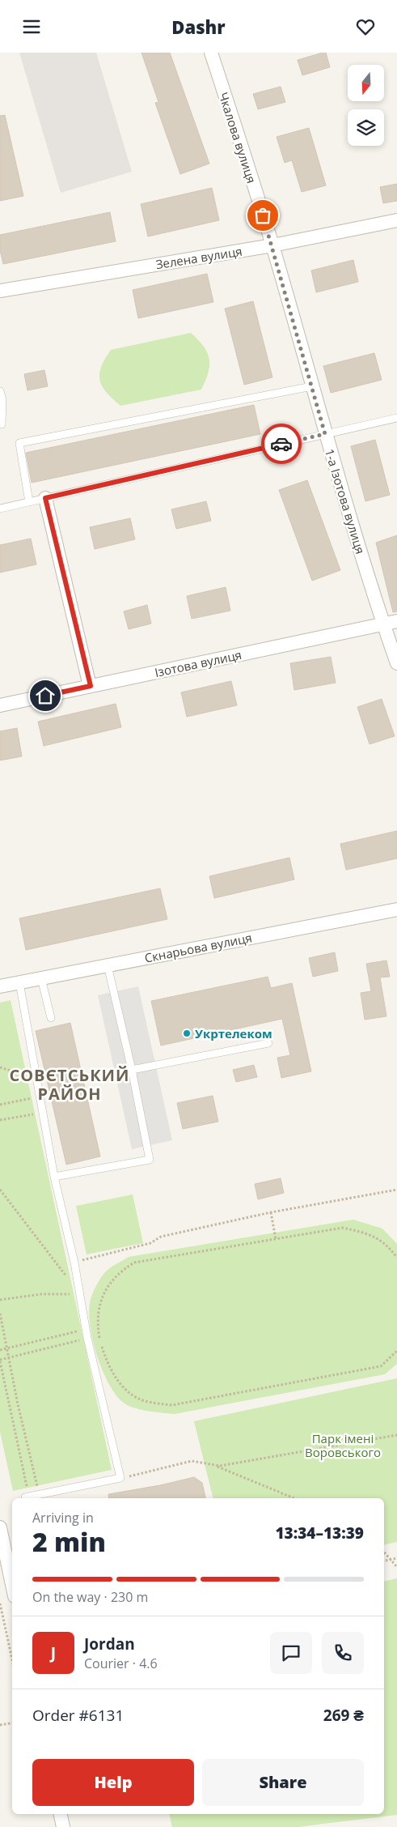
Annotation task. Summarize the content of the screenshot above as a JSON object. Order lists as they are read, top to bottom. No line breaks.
{"streets":{"street":["Чкалова вулиця","Зелена вулиця","1-а Ізотова вулиця","Ізотова вулиця","Скнарьова вулиця"]},"crossings":[["Чкалова вулиця","Зелена вулиця"],["Чкалова вулиця","1-а Ізотова вулиця"],["Зелена вулиця","1-а Ізотова вулиця"],["1-а Ізотова вулиця","Ізотова вулиця"]],"districts":["СОВЄТСЬКИЙ РАЙОН"],"parks":["Парк імені Воровського"],"places":["Укртелеком"],"north":"bottom","page":{"header":"Dashr","heading":["2 min","Arriving in","13:34–13:39"],"panel":["Jordan","Courier · 4.6","Order #6131","269 ₴"],"bar":"On the way · 230 m","round":"J","buttons":["Help","Share"]}}
